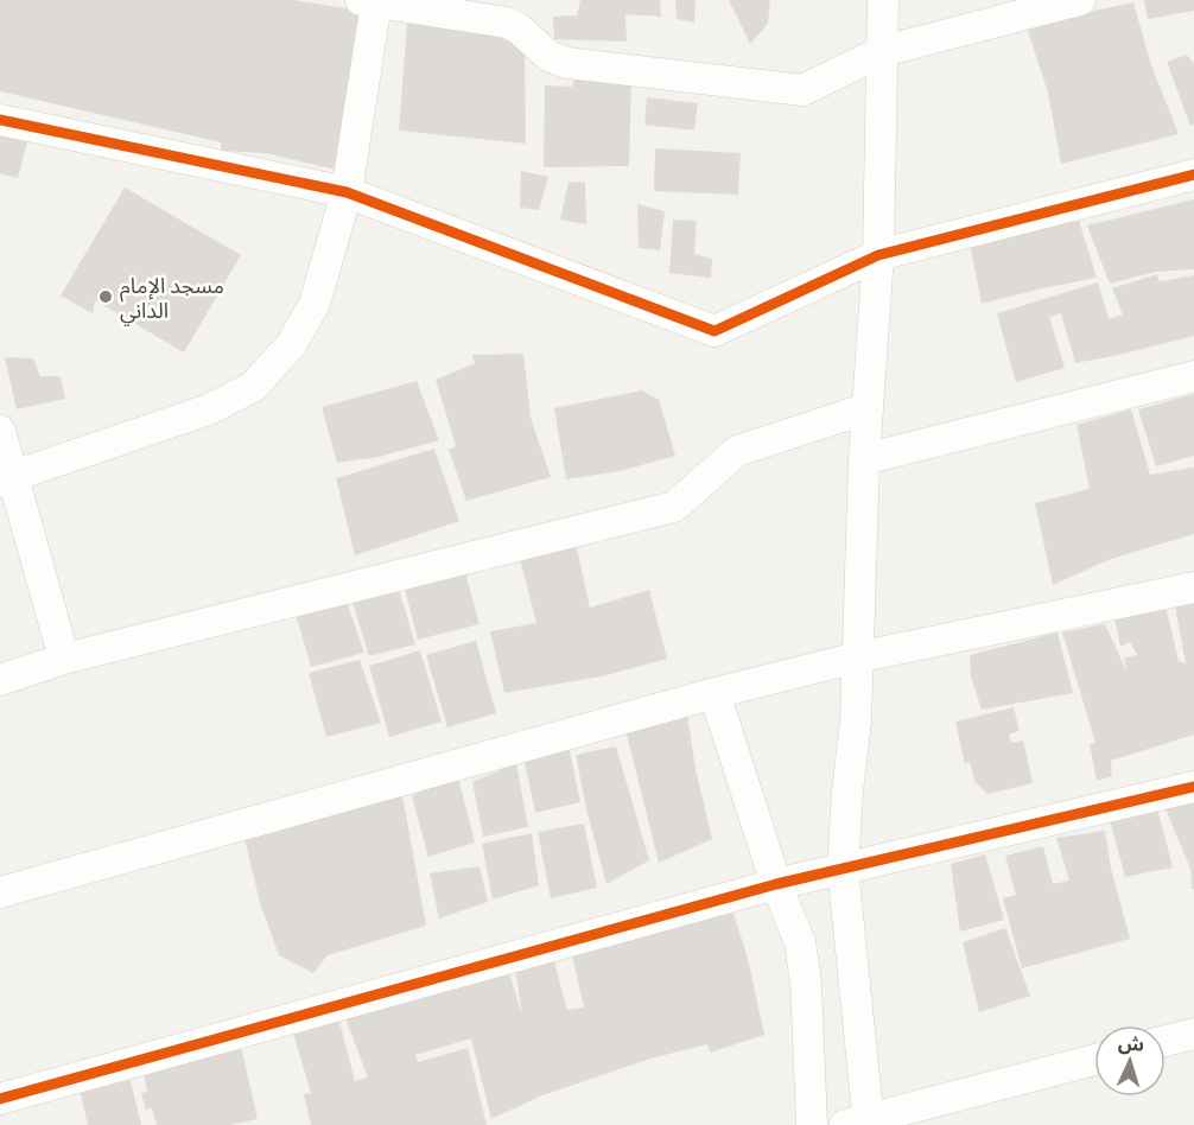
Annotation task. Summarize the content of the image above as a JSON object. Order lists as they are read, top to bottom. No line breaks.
{"places":["مسجد الإمام الداني"],"north":"top"}
